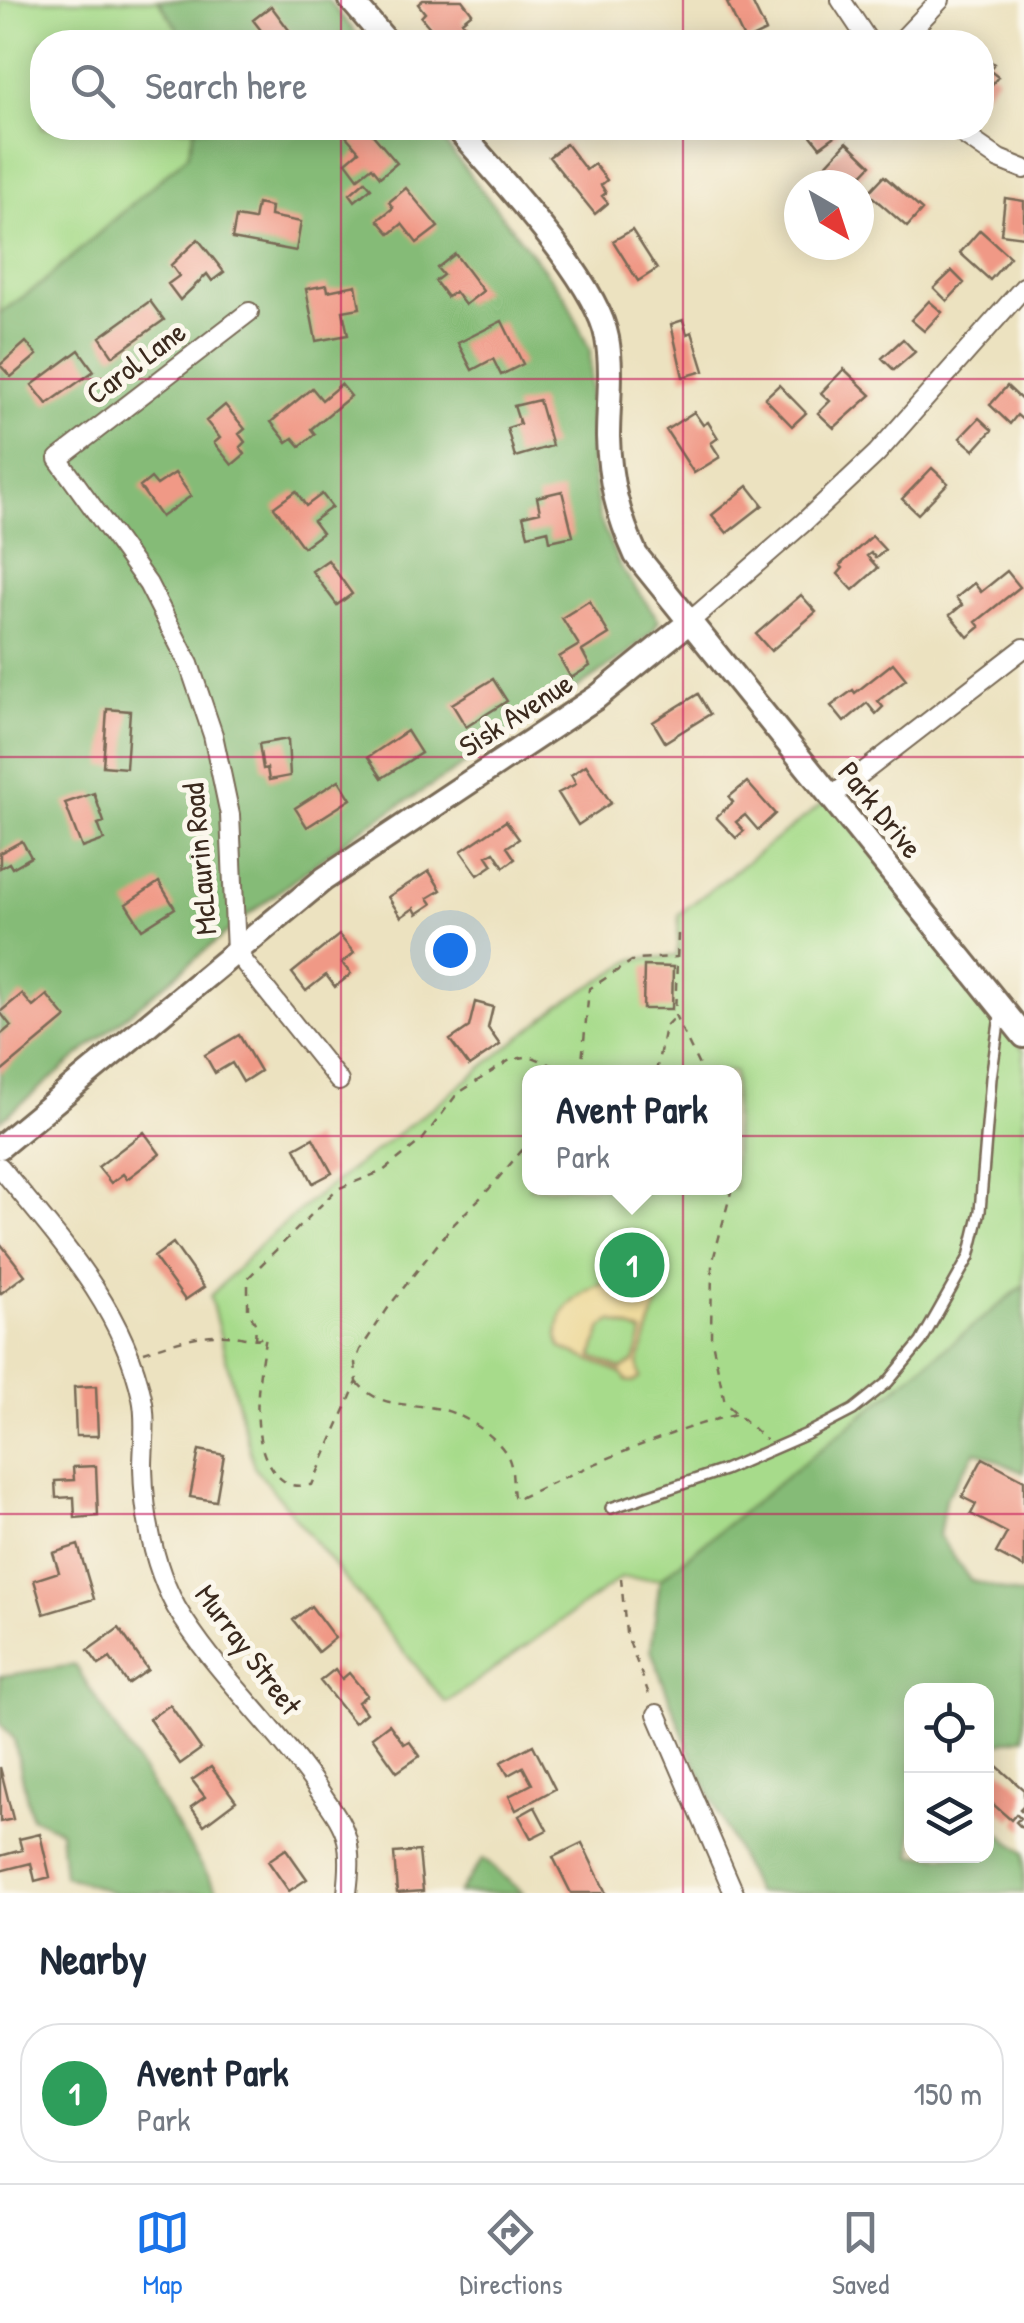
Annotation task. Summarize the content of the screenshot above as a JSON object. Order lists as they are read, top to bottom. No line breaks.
{"streets":{"street":["Carol Lane","Sisk Avenue","Park Drive","McLaurin Road","Murray Street"]},"crossings":[["Carol Lane","McLaurin Road"],["Sisk Avenue","Park Drive"],["Sisk Avenue","McLaurin Road"]],"north":"bottom right","page":{"search":"Search here","popup":["Avent Park","Park"],"pins":"1","heading":"Nearby","list":[{"mark":"1","name":"Avent Park","note":"Park","value":"150 m"}],"nav":["Map","Directions","Saved"]}}
